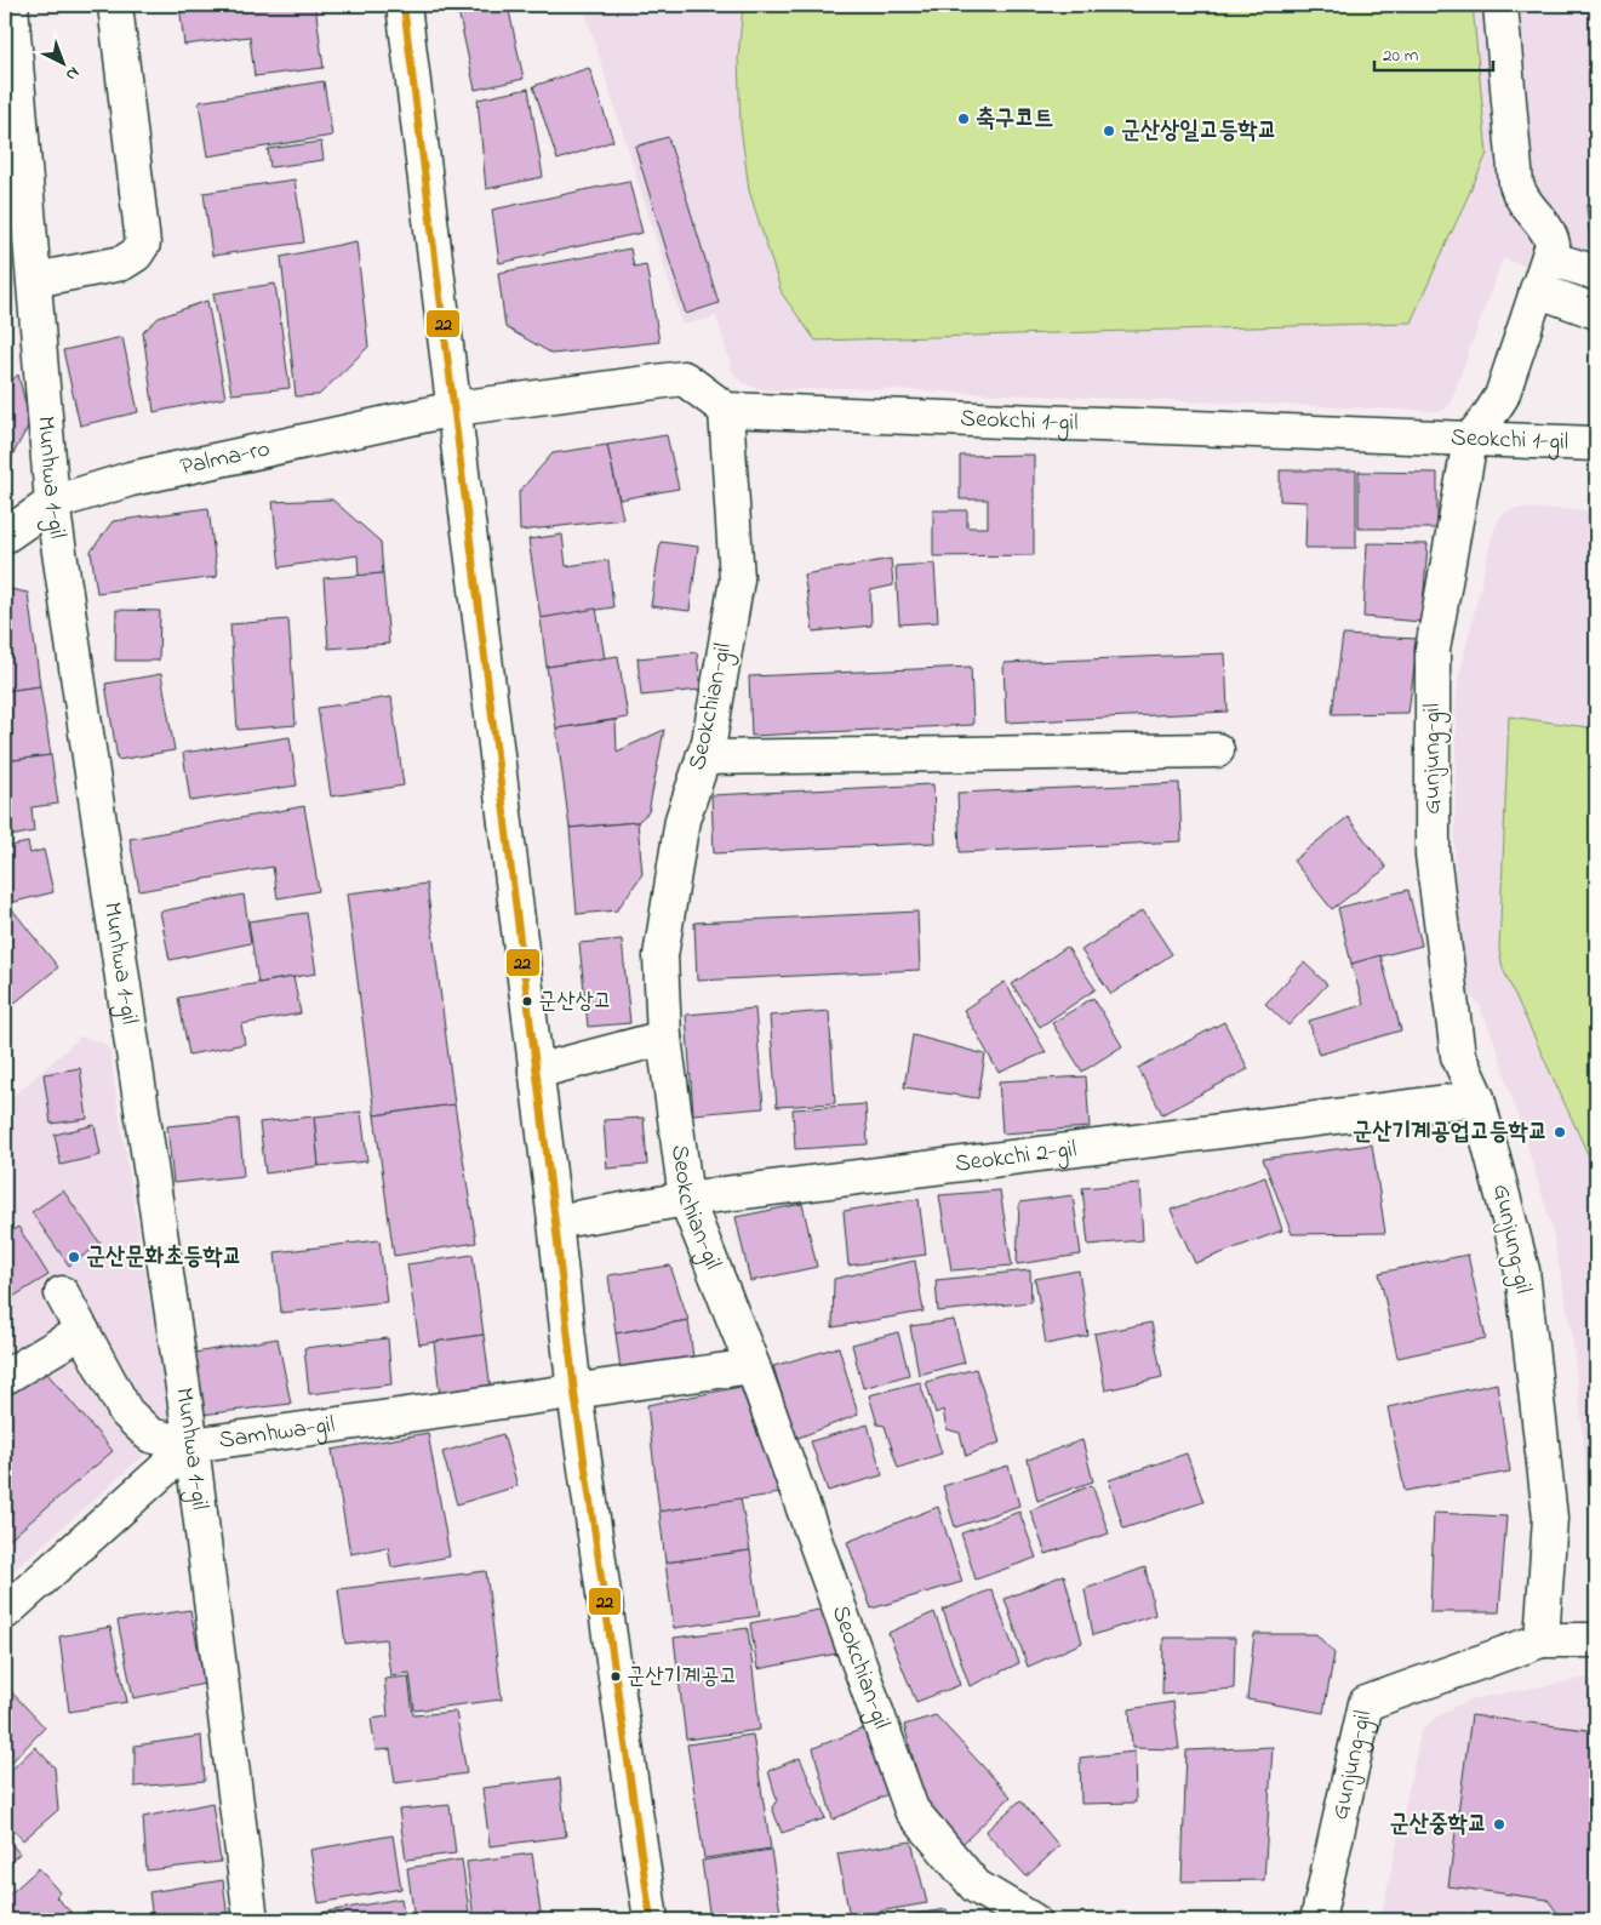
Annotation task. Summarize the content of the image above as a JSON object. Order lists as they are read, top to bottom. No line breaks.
{"streets":{"street":["Seokchi 1-gil","Palma-ro","Munhwa 1-gil","Seokchian-gil","Gunjung-gil","Seokchi 2-gil","Samhwa-gil"]},"crossings":[["Seokchi 1-gil","Seokchian-gil"],["Seokchi 1-gil","Gunjung-gil"],["Palma-ro","Munhwa 1-gil"],["Munhwa 1-gil","Samhwa-gil"],["Seokchian-gil","Seokchi 2-gil"],["Seokchian-gil","Samhwa-gil"],["Gunjung-gil","Seokchi 2-gil"]],"places":["축구코트","군산상일고등학교","군산상고","군산기계공업고등학교","군산문화초등학교","군산기계공고","군산중학교"],"lines":["transit line 22"],"scale_bar":"20 m","north":"bottom right"}
